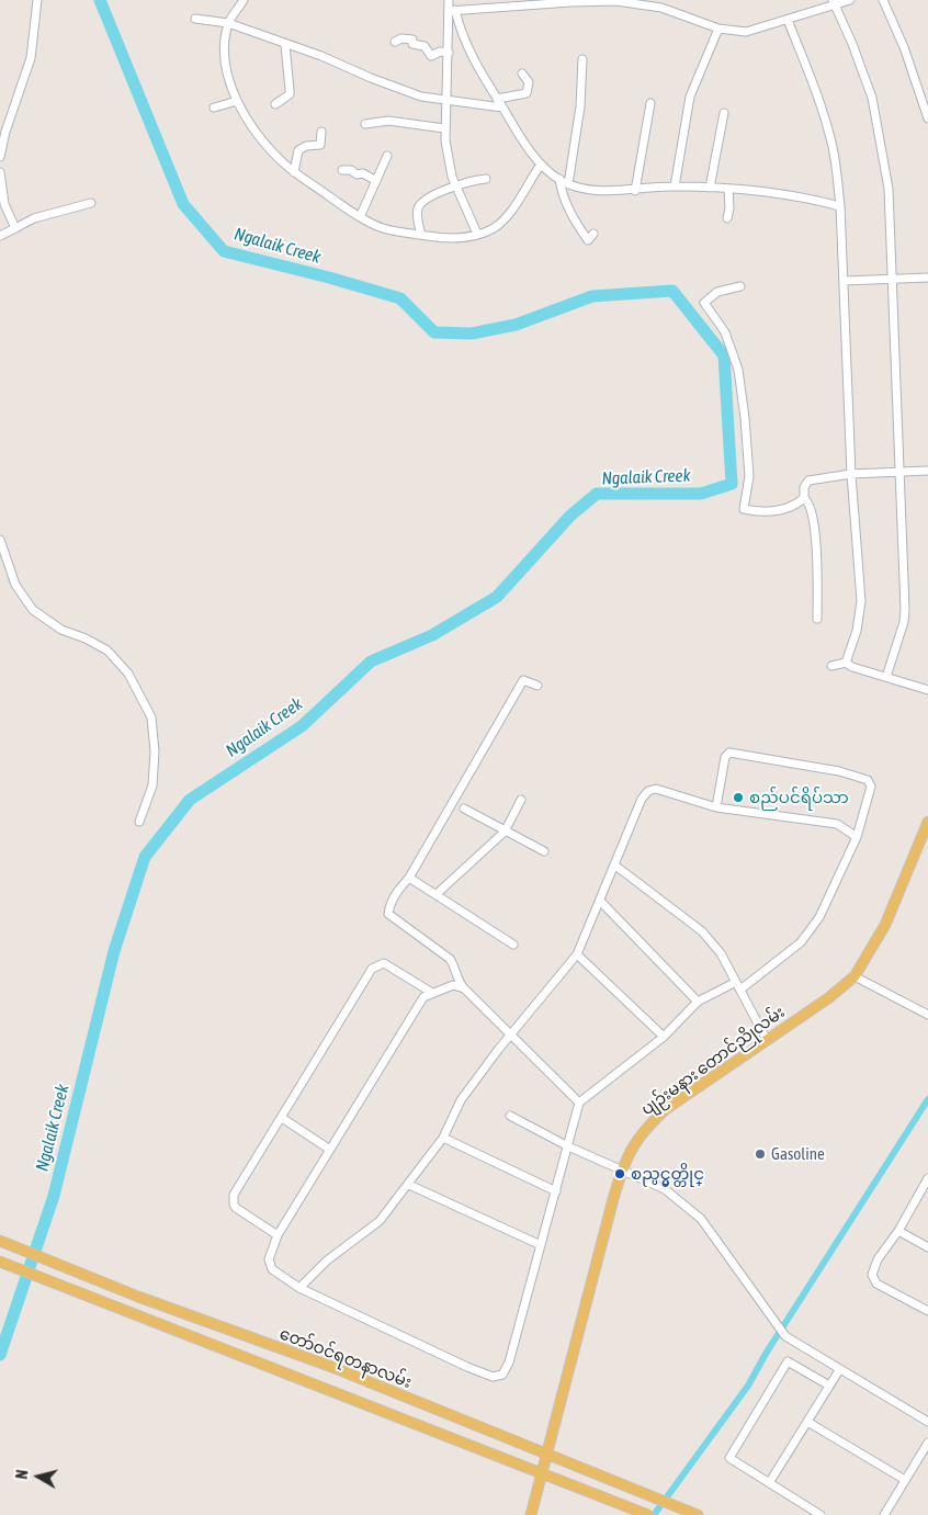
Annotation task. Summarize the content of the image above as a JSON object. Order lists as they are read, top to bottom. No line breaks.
{"streets":{"main road":["ပျဉ်းမနား တောင်ညိုလမ်း","တော်ဝင်ရတနာလမ်း"]},"crossings":[["ပျဉ်းမနား တောင်ညိုလမ်း","တော်ဝင်ရတနာလမ်း"]],"water":["Ngalaik Creek"],"places":["စည်ပင်ရိပ်သာ","Gasoline","စည္ပင္မွတ္တိုင္"],"north":"left"}
